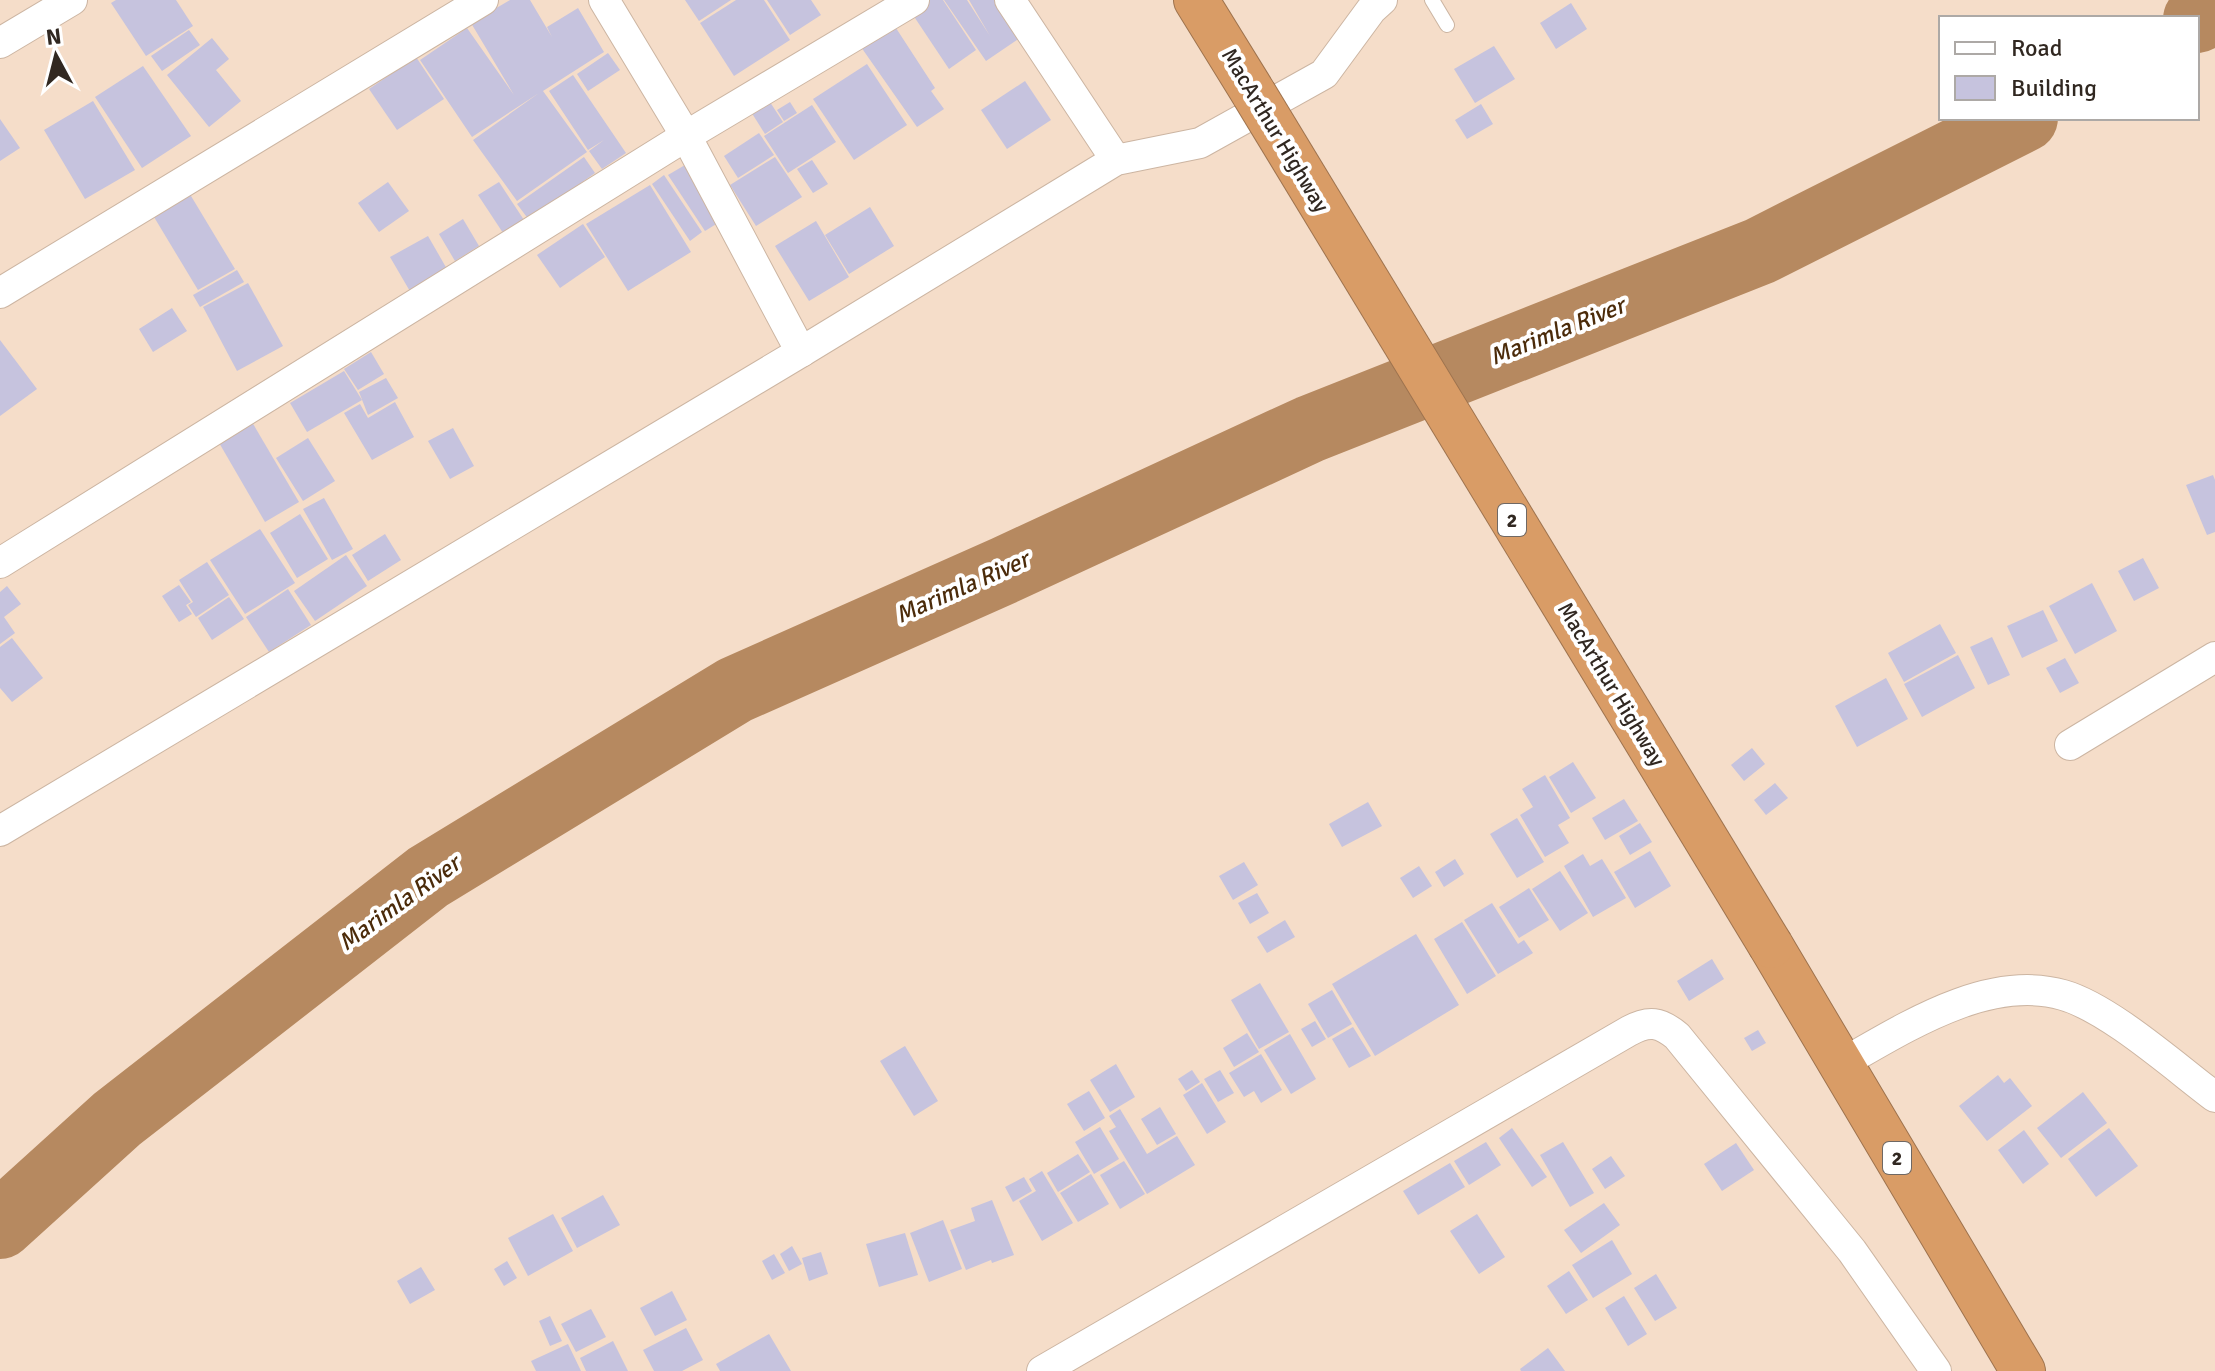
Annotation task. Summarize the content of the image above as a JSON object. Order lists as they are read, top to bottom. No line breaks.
{"streets":{"highway":["MacArthur Highway","2"]},"water":["Marimla River"],"legend":["Road","Building"],"north":"top"}
